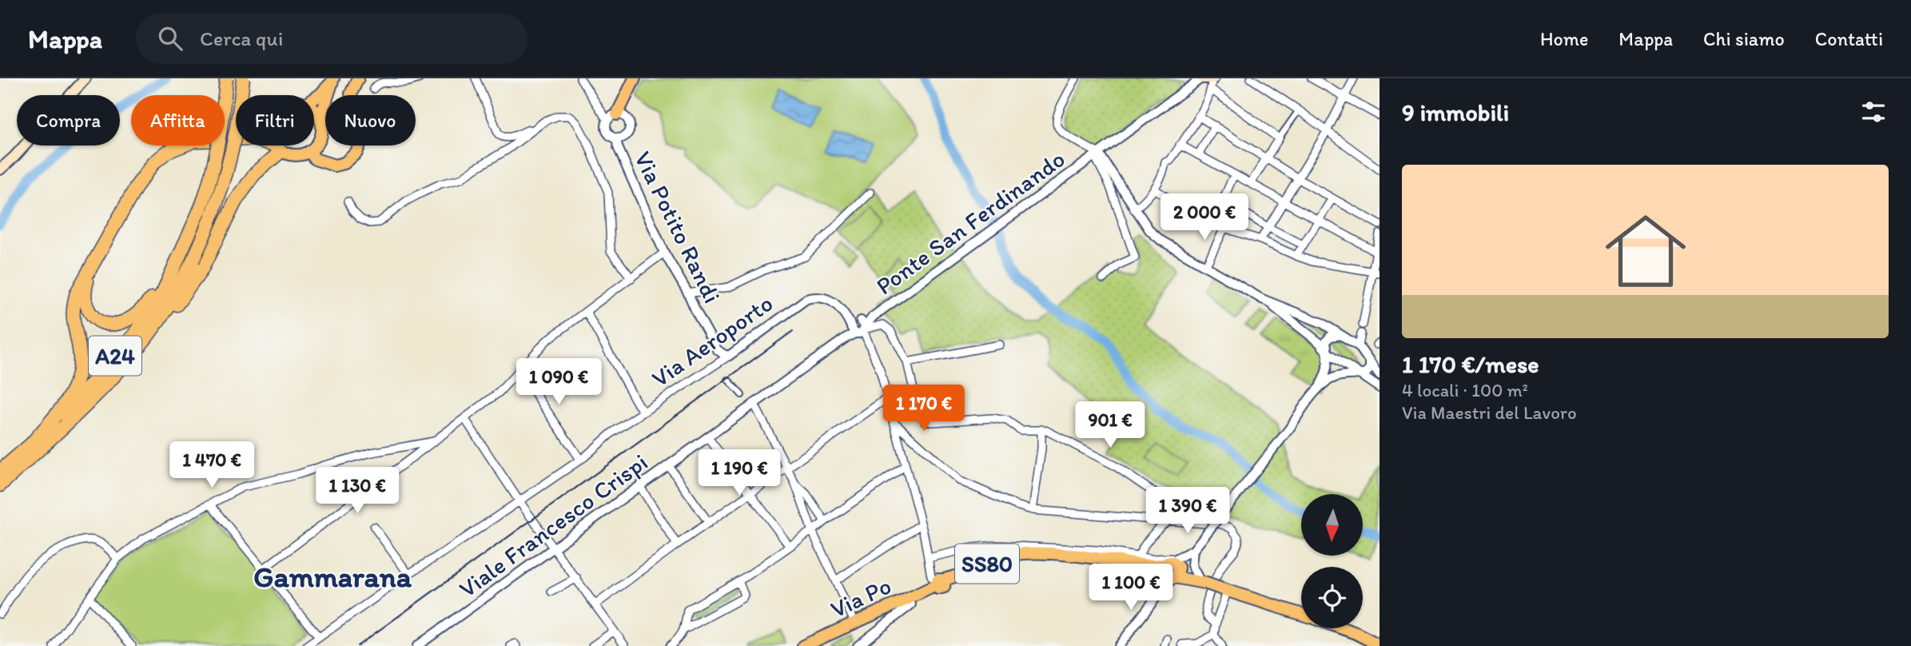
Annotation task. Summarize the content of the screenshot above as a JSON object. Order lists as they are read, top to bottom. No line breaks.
{"streets":{"highway":["A24"],"main road":["SS80","Via Po"],"street":["Ponte San Ferdinando","Via Potito Randi","Via Aeroporto","Viale Francesco Crispi"]},"crossings":[["Ponte San Ferdinando","Via Aeroporto"],["Ponte San Ferdinando","Viale Francesco Crispi"],["Via Potito Randi","Via Aeroporto"],["Via Aeroporto","Viale Francesco Crispi"],["SS80","Via Po"]],"districts":["Gammarana"],"north":"bottom","page":{"header":"Mappa","search":"Cerca qui","nav":["Home","Mappa","Chi siamo","Contatti"],"heading":"9 immobili","chip":["Compra","Affitta","Filtri","Nuovo"],"list":[{"name":"1 170 €/mese","note":"4 locali · 100 m² · Via Maestri del Lavoro"}],"price":["2 000 €","1 090 €","1 170 €","901 €","1 470 €","1 190 €","1 130 €","1 390 €","1 100 €"]}}
